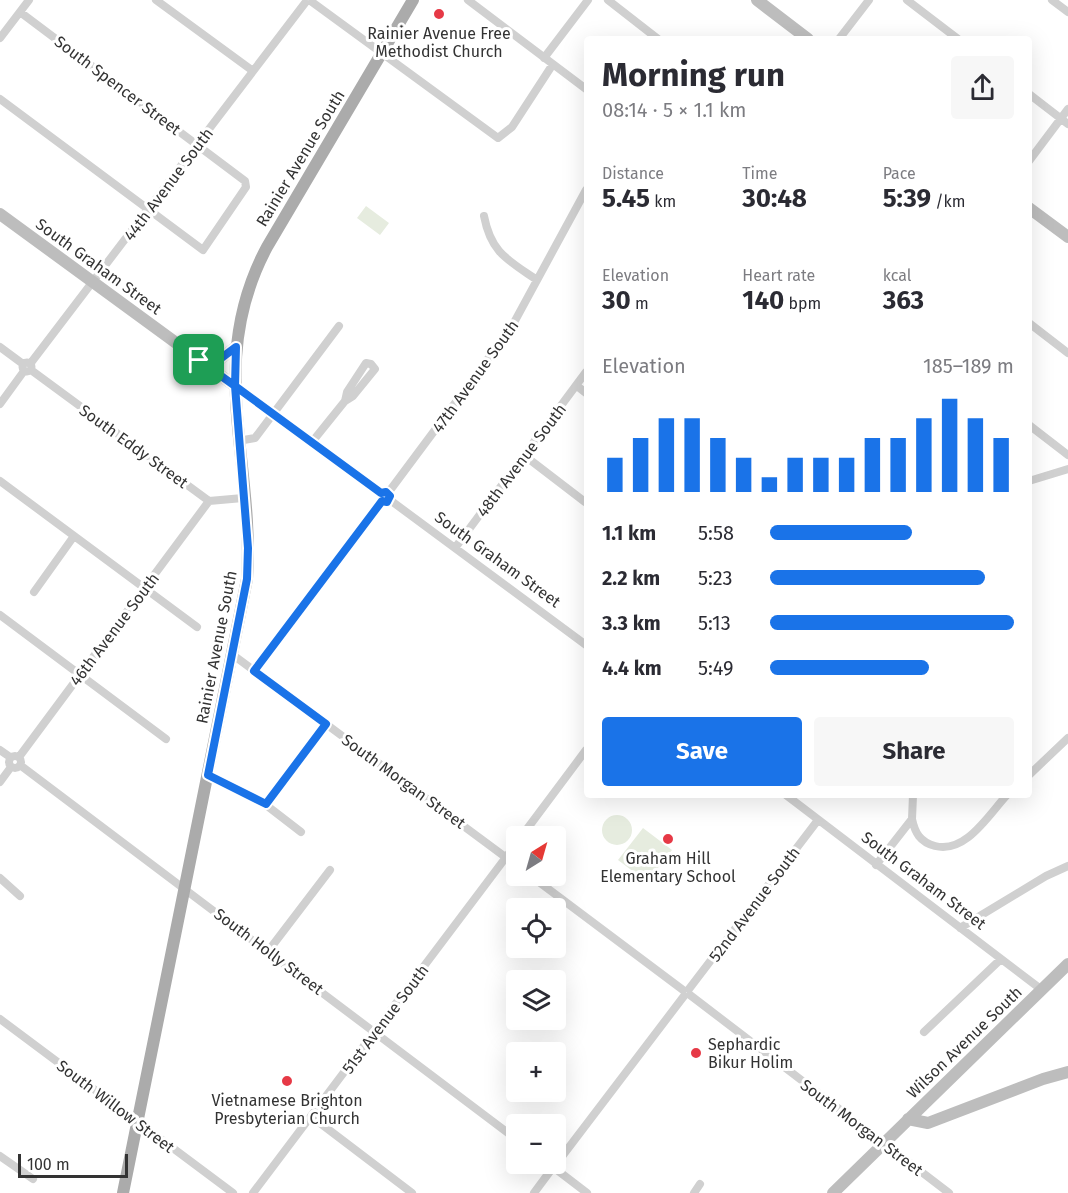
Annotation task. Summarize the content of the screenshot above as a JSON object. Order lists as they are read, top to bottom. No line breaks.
{"streets":{"main road":["Rainier Avenue South"],"street":["South Spencer Street","44th Avenue South","South Graham Street","47th Avenue South","South Eddy Street","48th Avenue South","46th Avenue South","South Morgan Street","52nd Avenue South","South Holly Street","51st Avenue South","Wilson Avenue South","South Willow Street"]},"crossings":[["South Spencer Street","44th Avenue South"],["Rainier Avenue South","South Graham Street"],["Rainier Avenue South","South Morgan Street"],["Rainier Avenue South","South Holly Street"],["Rainier Avenue South","South Willow Street"],["44th Avenue South","South Graham Street"],["44th Avenue South","South Eddy Street"],["South Graham Street","47th Avenue South"],["South Graham Street","48th Avenue South"],["South Graham Street","52nd Avenue South"],["South Graham Street","Wilson Avenue South"],["47th Avenue South","South Morgan Street"],["South Eddy Street","46th Avenue South"],["46th Avenue South","South Holly Street"],["South Morgan Street","52nd Avenue South"],["South Morgan Street","51st Avenue South"],["South Morgan Street","Wilson Avenue South"],["South Holly Street","51st Avenue South"]],"places":["Rainier Avenue Free Methodist Church","Graham Hill Elementary School","Sephardic Bikur Holim","Vietnamese Brighton Presbyterian Church"],"scale_bar":"100 m","north":"top right","page":{"heading":["Morning run","08:14 · 5 × 1.1 km"],"stats":[["Distance","5.45 km"],["Time","30:48"],["Pace","5:39 /km"],["Elevation","30 m"],["Heart rate","140 bpm"],["kcal","363"]],"chart":["Elevation","185–189 m"],"list":[{"name":"1.1 km","note":"5:58"},{"name":"2.2 km","note":"5:23"},{"name":"3.3 km","note":"5:13"},{"name":"4.4 km","note":"5:49"}],"buttons":["Save","Share"],"map_buttons":["+","−"],"scale":"100 m"}}
